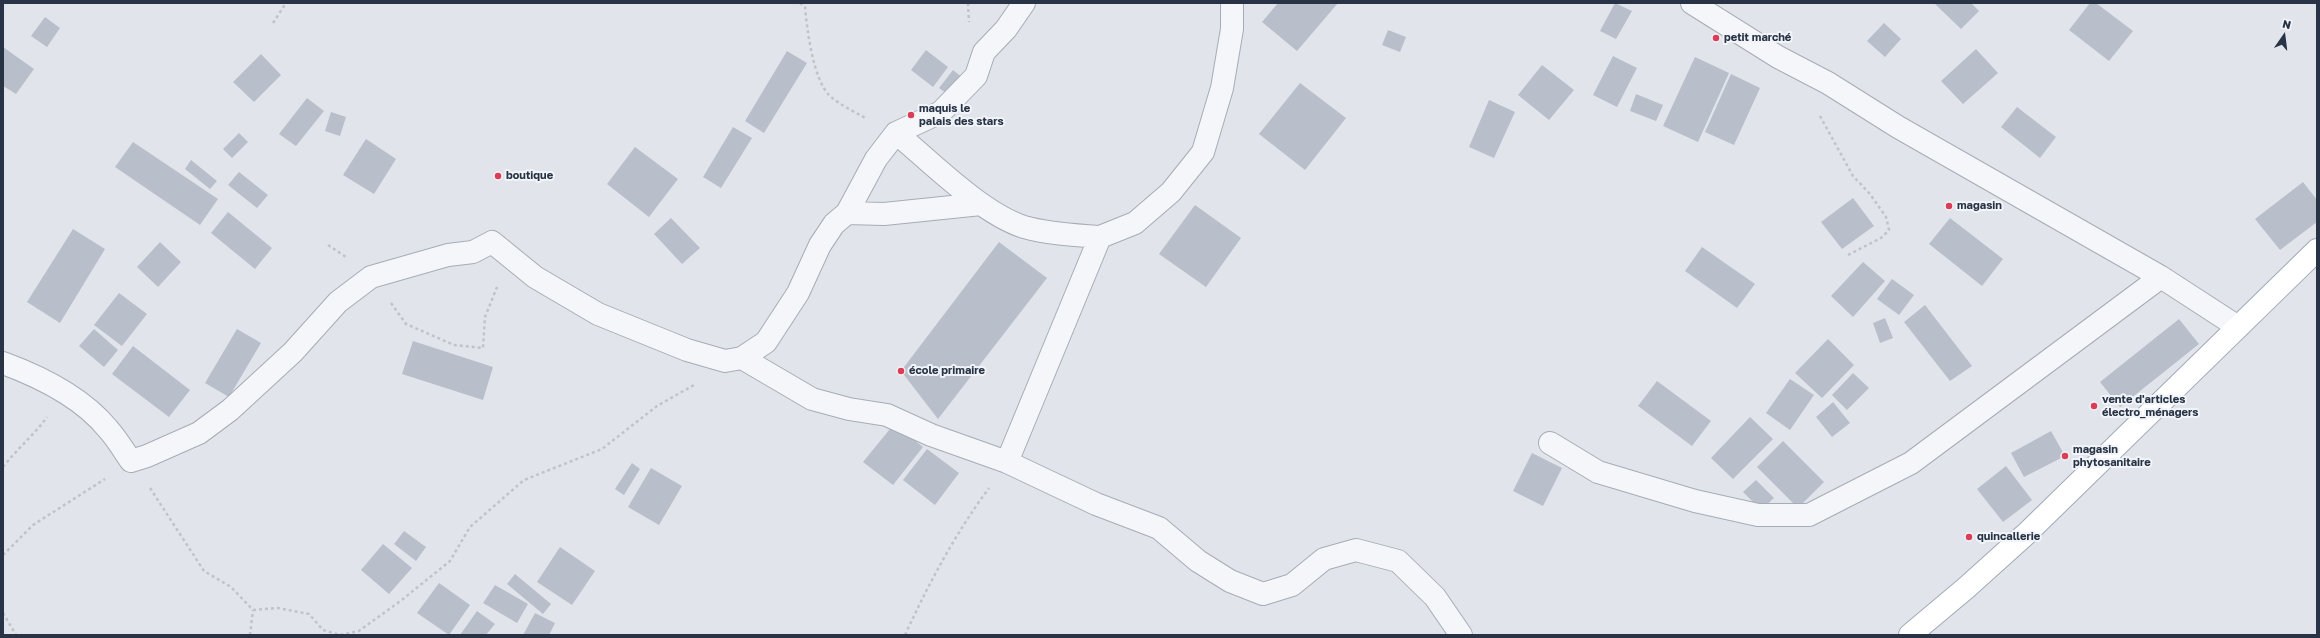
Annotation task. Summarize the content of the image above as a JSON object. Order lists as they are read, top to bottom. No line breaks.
{"places":["petit marché","maquis le palais des stars","boutique","magasin","école primaire","vente d'articles électro_ménagers","magasin phytosanitaire","quincallerie"],"north":"top"}
